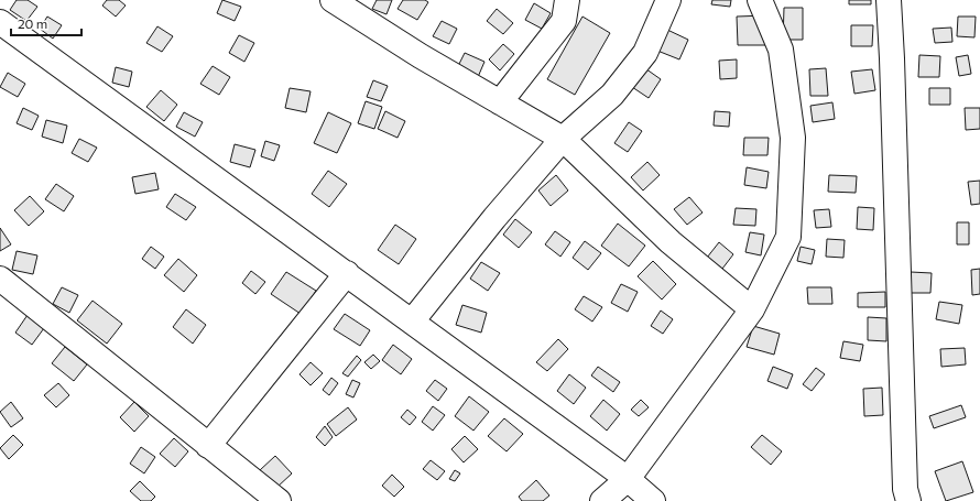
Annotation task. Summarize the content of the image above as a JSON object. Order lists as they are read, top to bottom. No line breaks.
{"scale_bar":"20 m"}
